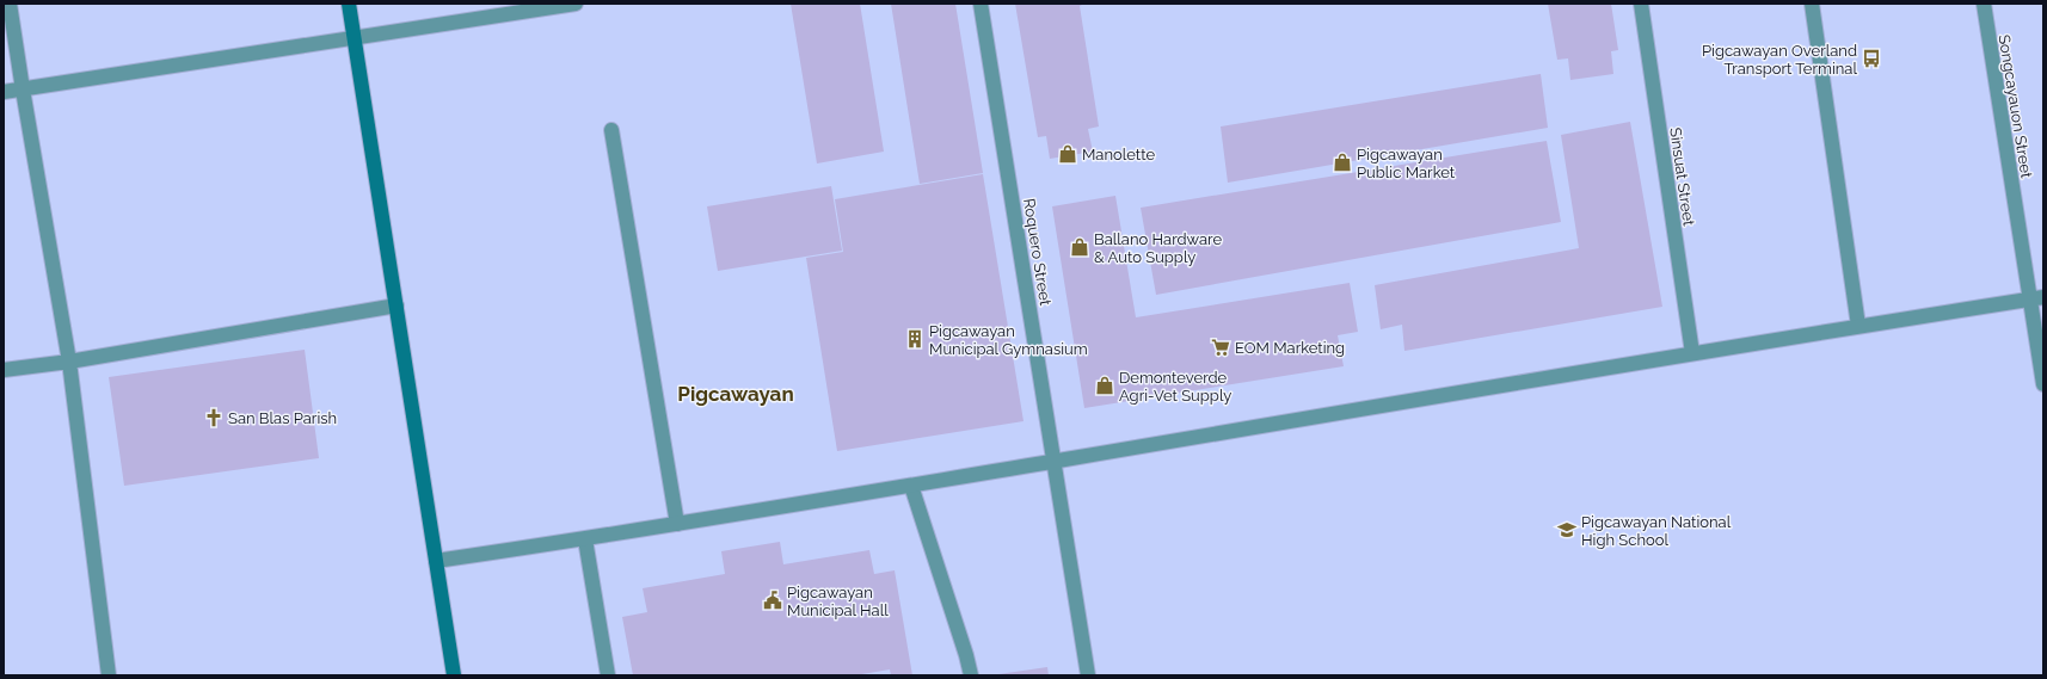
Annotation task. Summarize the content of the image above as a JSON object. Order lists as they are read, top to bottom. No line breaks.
{"streets":{"street":["Songcayauon Street","Sinsuat Street","Roquero Street"]},"districts":["Pigcawayan"],"places":{"bus stop":["Pigcawayan Overland Transport Terminal"],"shop":["Manolette","Pigcawayan Public Market","Ballano Hardware & Auto Supply","Demonteverde Agri-Vet Supply"],"building":["Pigcawayan Municipal Gymnasium"],"supermarket":["EOM Marketing"],"church":["San Blas Parish"],"school or university":["Pigcawayan National High School"],"public building":["Pigcawayan Municipal Hall"]}}
